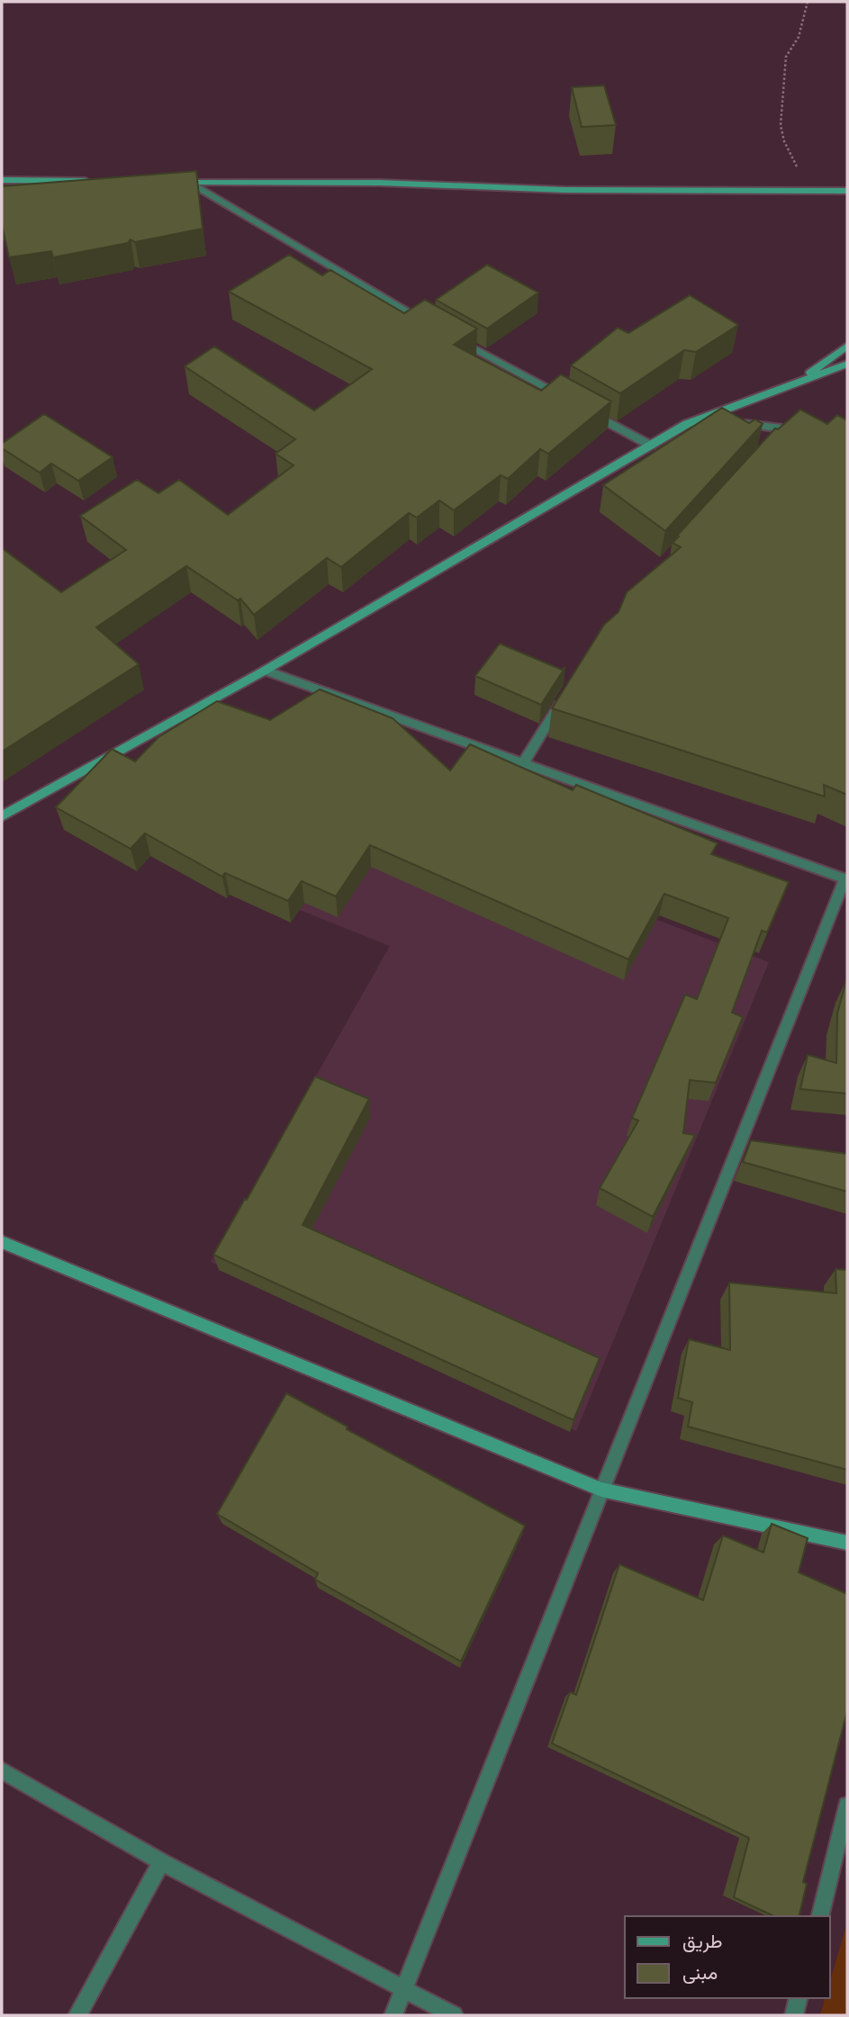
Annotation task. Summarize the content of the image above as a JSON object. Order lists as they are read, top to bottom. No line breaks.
{"legend":["طريق","مبنى"]}
